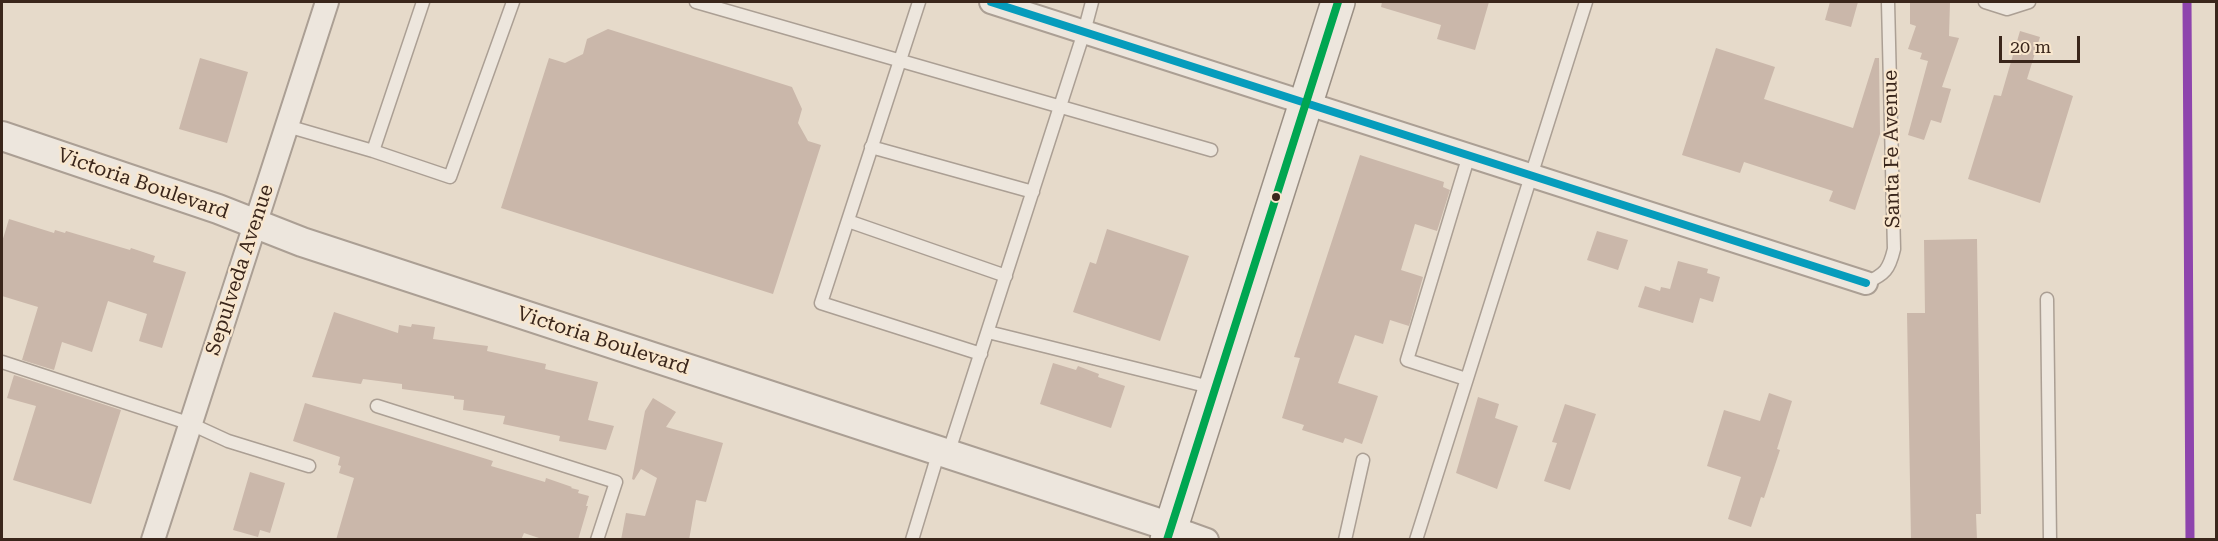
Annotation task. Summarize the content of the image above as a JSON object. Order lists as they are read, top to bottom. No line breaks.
{"streets":{"street":["Victoria Boulevard","Sepulveda Avenue"],"lane":["Santa Fe Avenue"]},"crossings":[["Victoria Boulevard","Sepulveda Avenue"]],"scale_bar":"20 m"}
